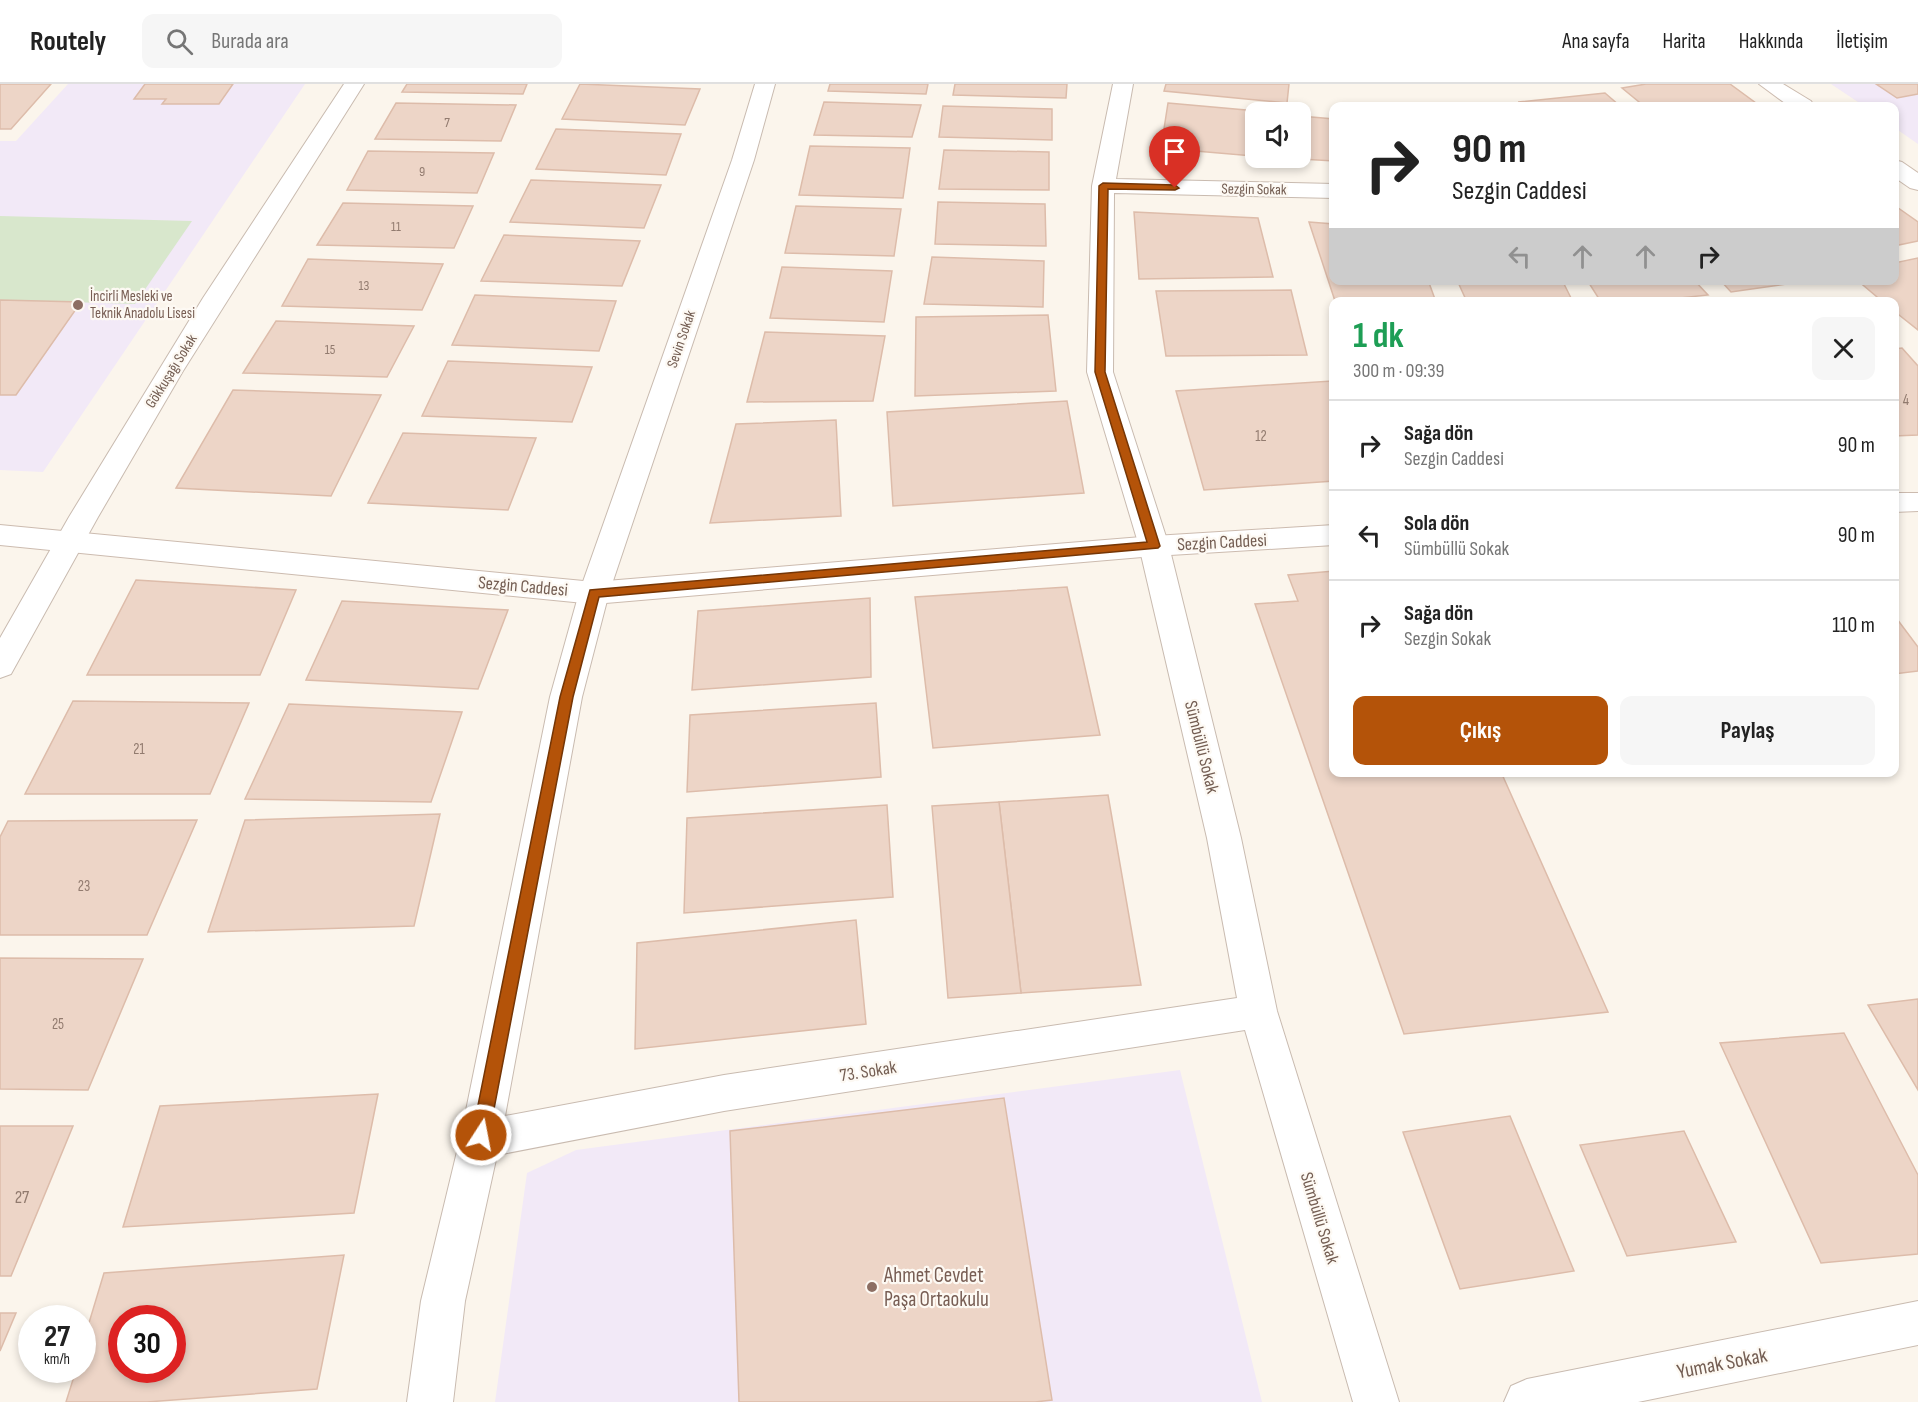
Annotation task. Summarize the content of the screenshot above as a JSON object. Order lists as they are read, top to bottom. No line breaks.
{"streets":{"street":["Sezgin Sokak","Sevin Sokak","Gökkuşağı Sokak","Sezgin Caddesi","Sümbüllü Sokak","73. Sokak","Yumak Sokak"]},"crossings":[["Sezgin Sokak","Sümbüllü Sokak"],["Sevin Sokak","Sezgin Caddesi"],["Sevin Sokak","73. Sokak"],["Gökkuşağı Sokak","Sezgin Caddesi"],["Sezgin Caddesi","Sümbüllü Sokak"],["Sümbüllü Sokak","73. Sokak"]],"places":["İncirli Mesleki ve Teknik Anadolu Lisesi","Ahmet Cevdet Paşa Ortaokulu"],"house_numbers":["7","9","11","13","15","4","12","21","23","25","27"],"page":{"header":"Routely","search":"Burada ara","nav":["Ana sayfa","Harita","Hakkında","İletişim"],"turn":["90 m","Sezgin Caddesi"],"heading":["1 dk","300 m · 09:39"],"list":[{"name":"Sağa dön","note":"Sezgin Caddesi","value":"90 m"},{"name":"Sola dön","note":"Sümbüllü Sokak","value":"90 m"},{"name":"Sağa dön","note":"Sezgin Sokak","value":"110 m"}],"buttons":["Çıkış","Paylaş"],"speed":"27 km/h","limit":"30"}}
